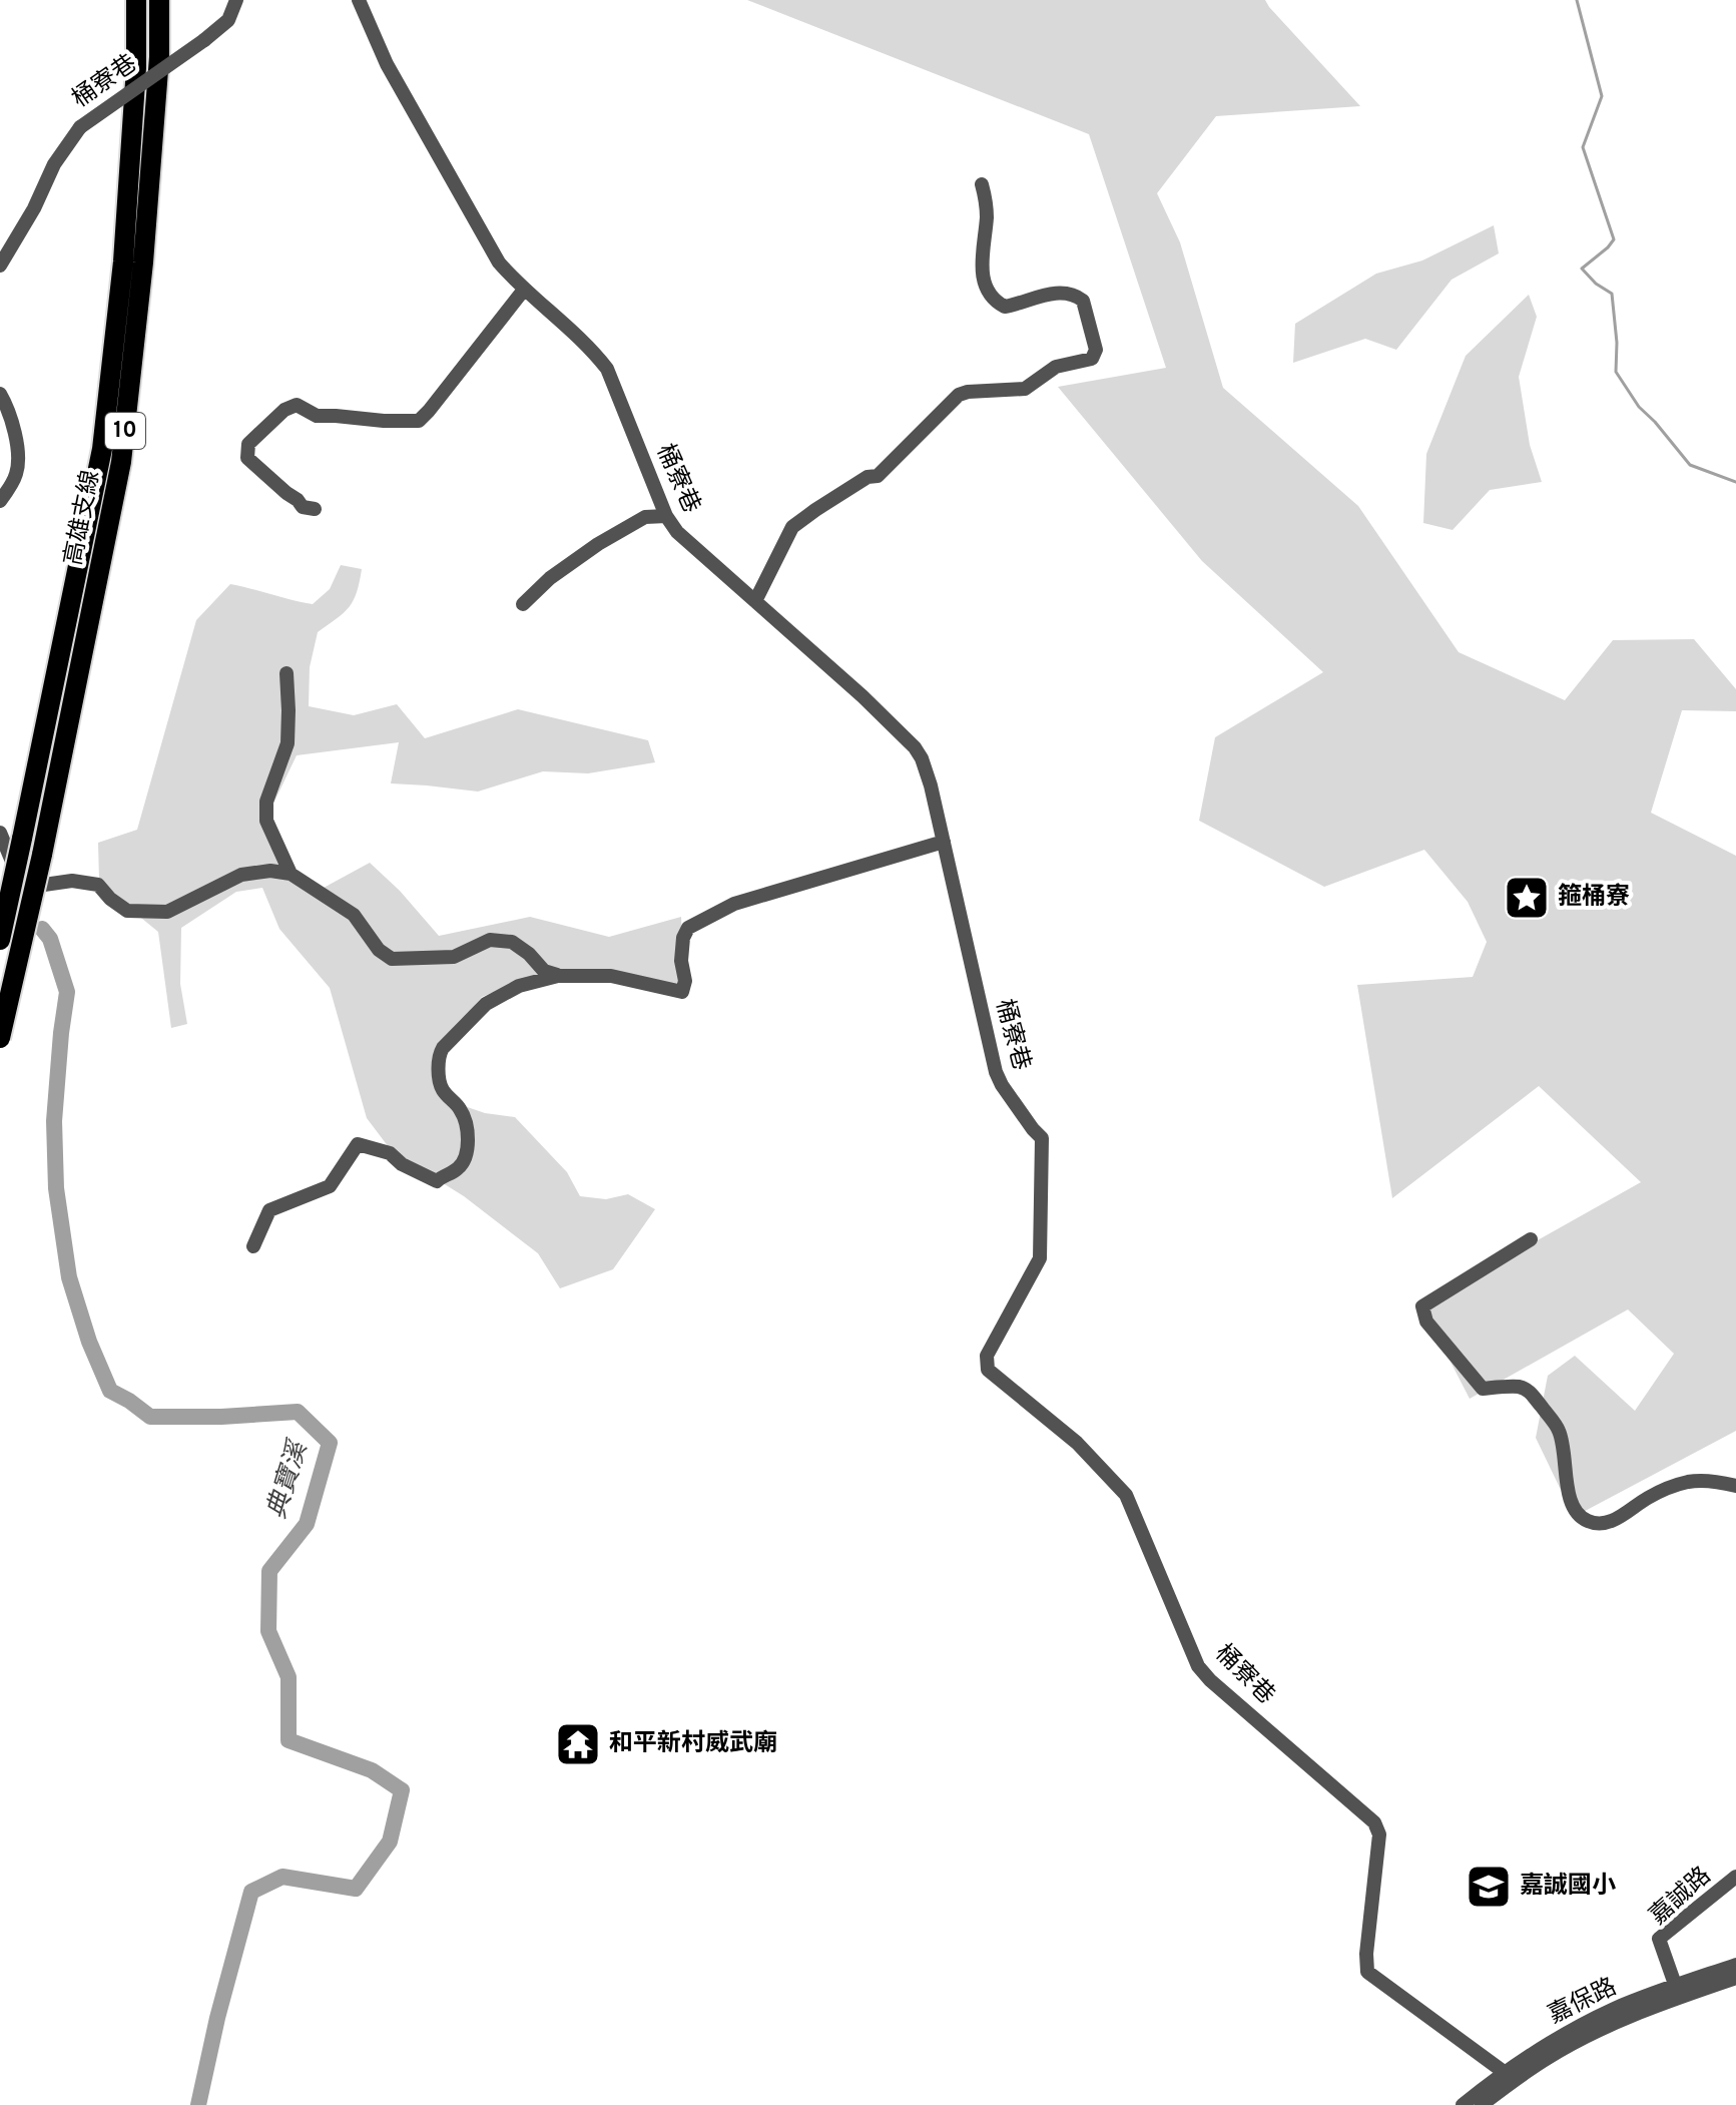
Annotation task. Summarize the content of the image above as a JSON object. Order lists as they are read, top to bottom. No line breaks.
{"streets":{"highway":["10","高雄支線"],"street":["桶寮巷","嘉誠路","嘉保路"]},"crossings":[["桶寮巷","嘉保路"],["嘉誠路","嘉保路"]],"water":["典寶溪"],"places":{"place":["箍桶寮"],"temple":["和平新村威武廟"],"school or university":["嘉誠國小"]}}
